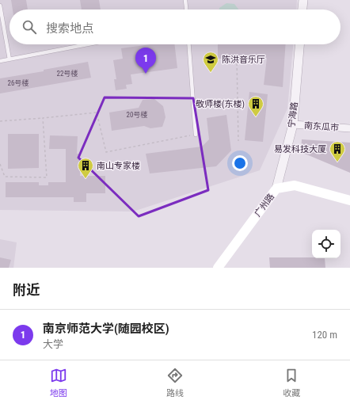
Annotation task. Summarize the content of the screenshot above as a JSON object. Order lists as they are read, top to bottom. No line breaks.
{"streets":{"main road":["广州路"],"street":["宁海路","南东瓜市"]},"crossings":[["宁海路","南东瓜市"],["宁海路","广州路"]],"places":{"school or university":["陈洪音乐厅"],"building":["敬师楼(东楼)","易发科技大厦","南山专家楼"]},"house_numbers":["22号楼","26号楼","20号楼"],"page":{"search":"搜索地点","pins":"1","heading":"附近","list":[{"mark":"1","name":"南京师范大学(随园校区)","note":"大学","value":"120 m"}],"nav":["地图","路线","收藏"]}}
